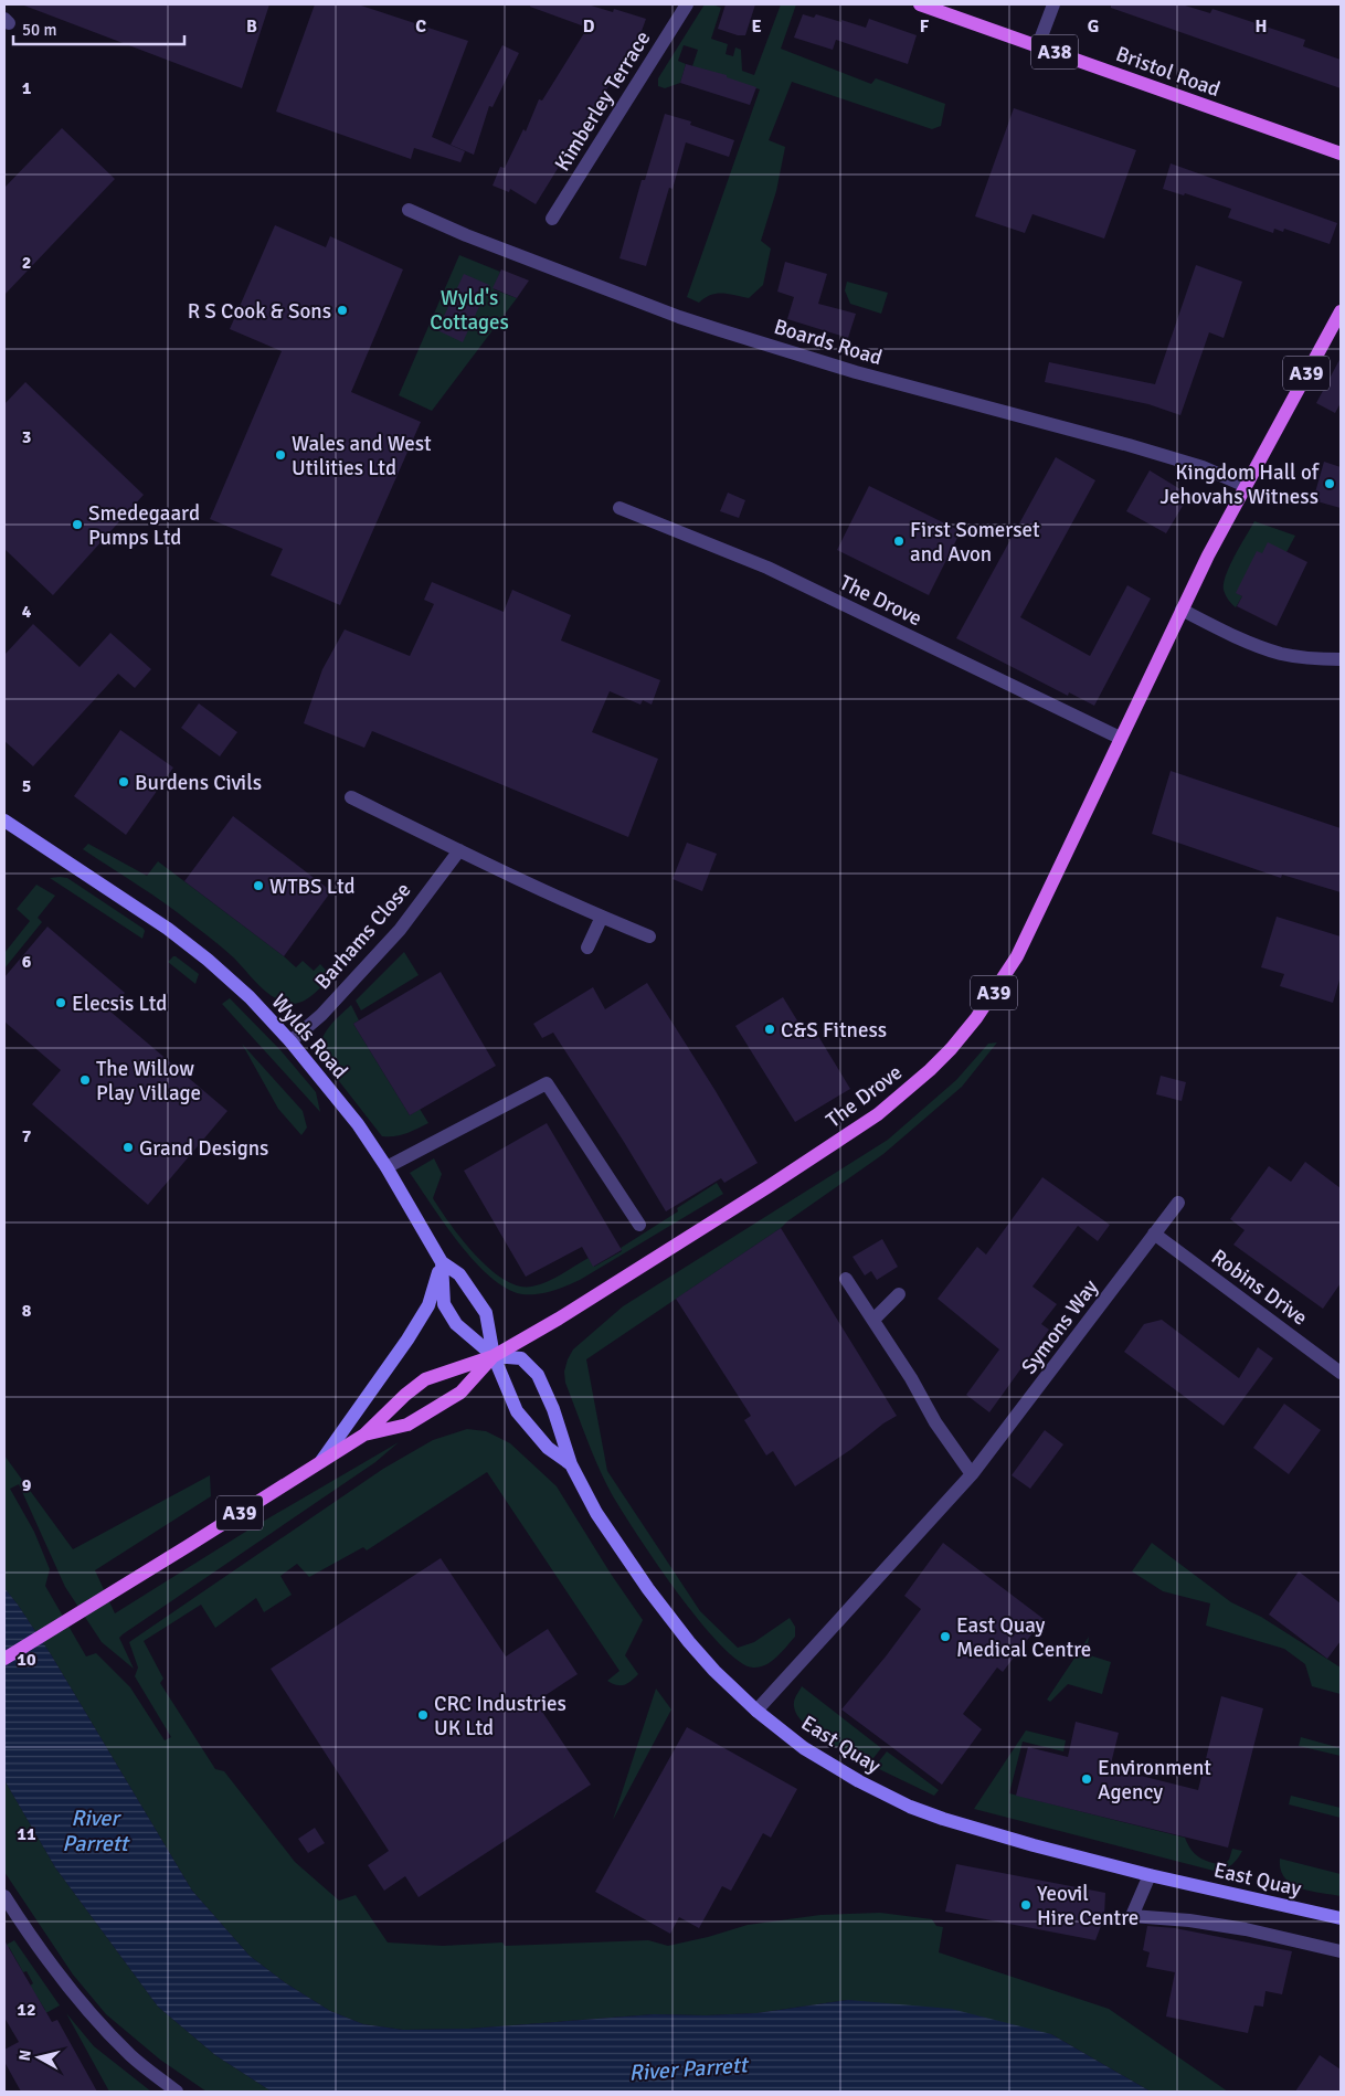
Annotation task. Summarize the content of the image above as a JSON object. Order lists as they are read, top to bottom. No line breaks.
{"streets":{"main road":["A38","Bristol Road","A39","The Drove"],"street":["Kimberley Terrace","Boards Road","Barhams Close","Wylds Road","Robins Drive","Symons Way","East Quay"]},"crossings":[["Boards Road","The Drove"],["A39","The Drove"],["A39","Wylds Road"],["A39","East Quay"],["The Drove","Wylds Road"],["The Drove","East Quay"],["Barhams Close","Wylds Road"],["Wylds Road","East Quay"],["Robins Drive","Symons Way"],["Symons Way","East Quay"]],"water":["River Parrett"],"parks":["Wyld's Cottages"],"places":["R S Cook & Sons","Wales and West Utilities Ltd","Kingdom Hall of Jehovahs Witness","Smedegaard Pumps Ltd","First Somerset and Avon","Burdens Civils","WTBS Ltd","Elecsis Ltd","C&S Fitness","The Willow Play Village","Grand Designs","East Quay Medical Centre","CRC Industries UK Ltd","Environment Agency","Yeovil Hire Centre"],"scale_bar":"50 m","north":"left","grid":{"columns":["B","C","D","E","F","G","H"],"rows":["1","2","3","4","5","6","7","8","9","10","11","12"]}}
